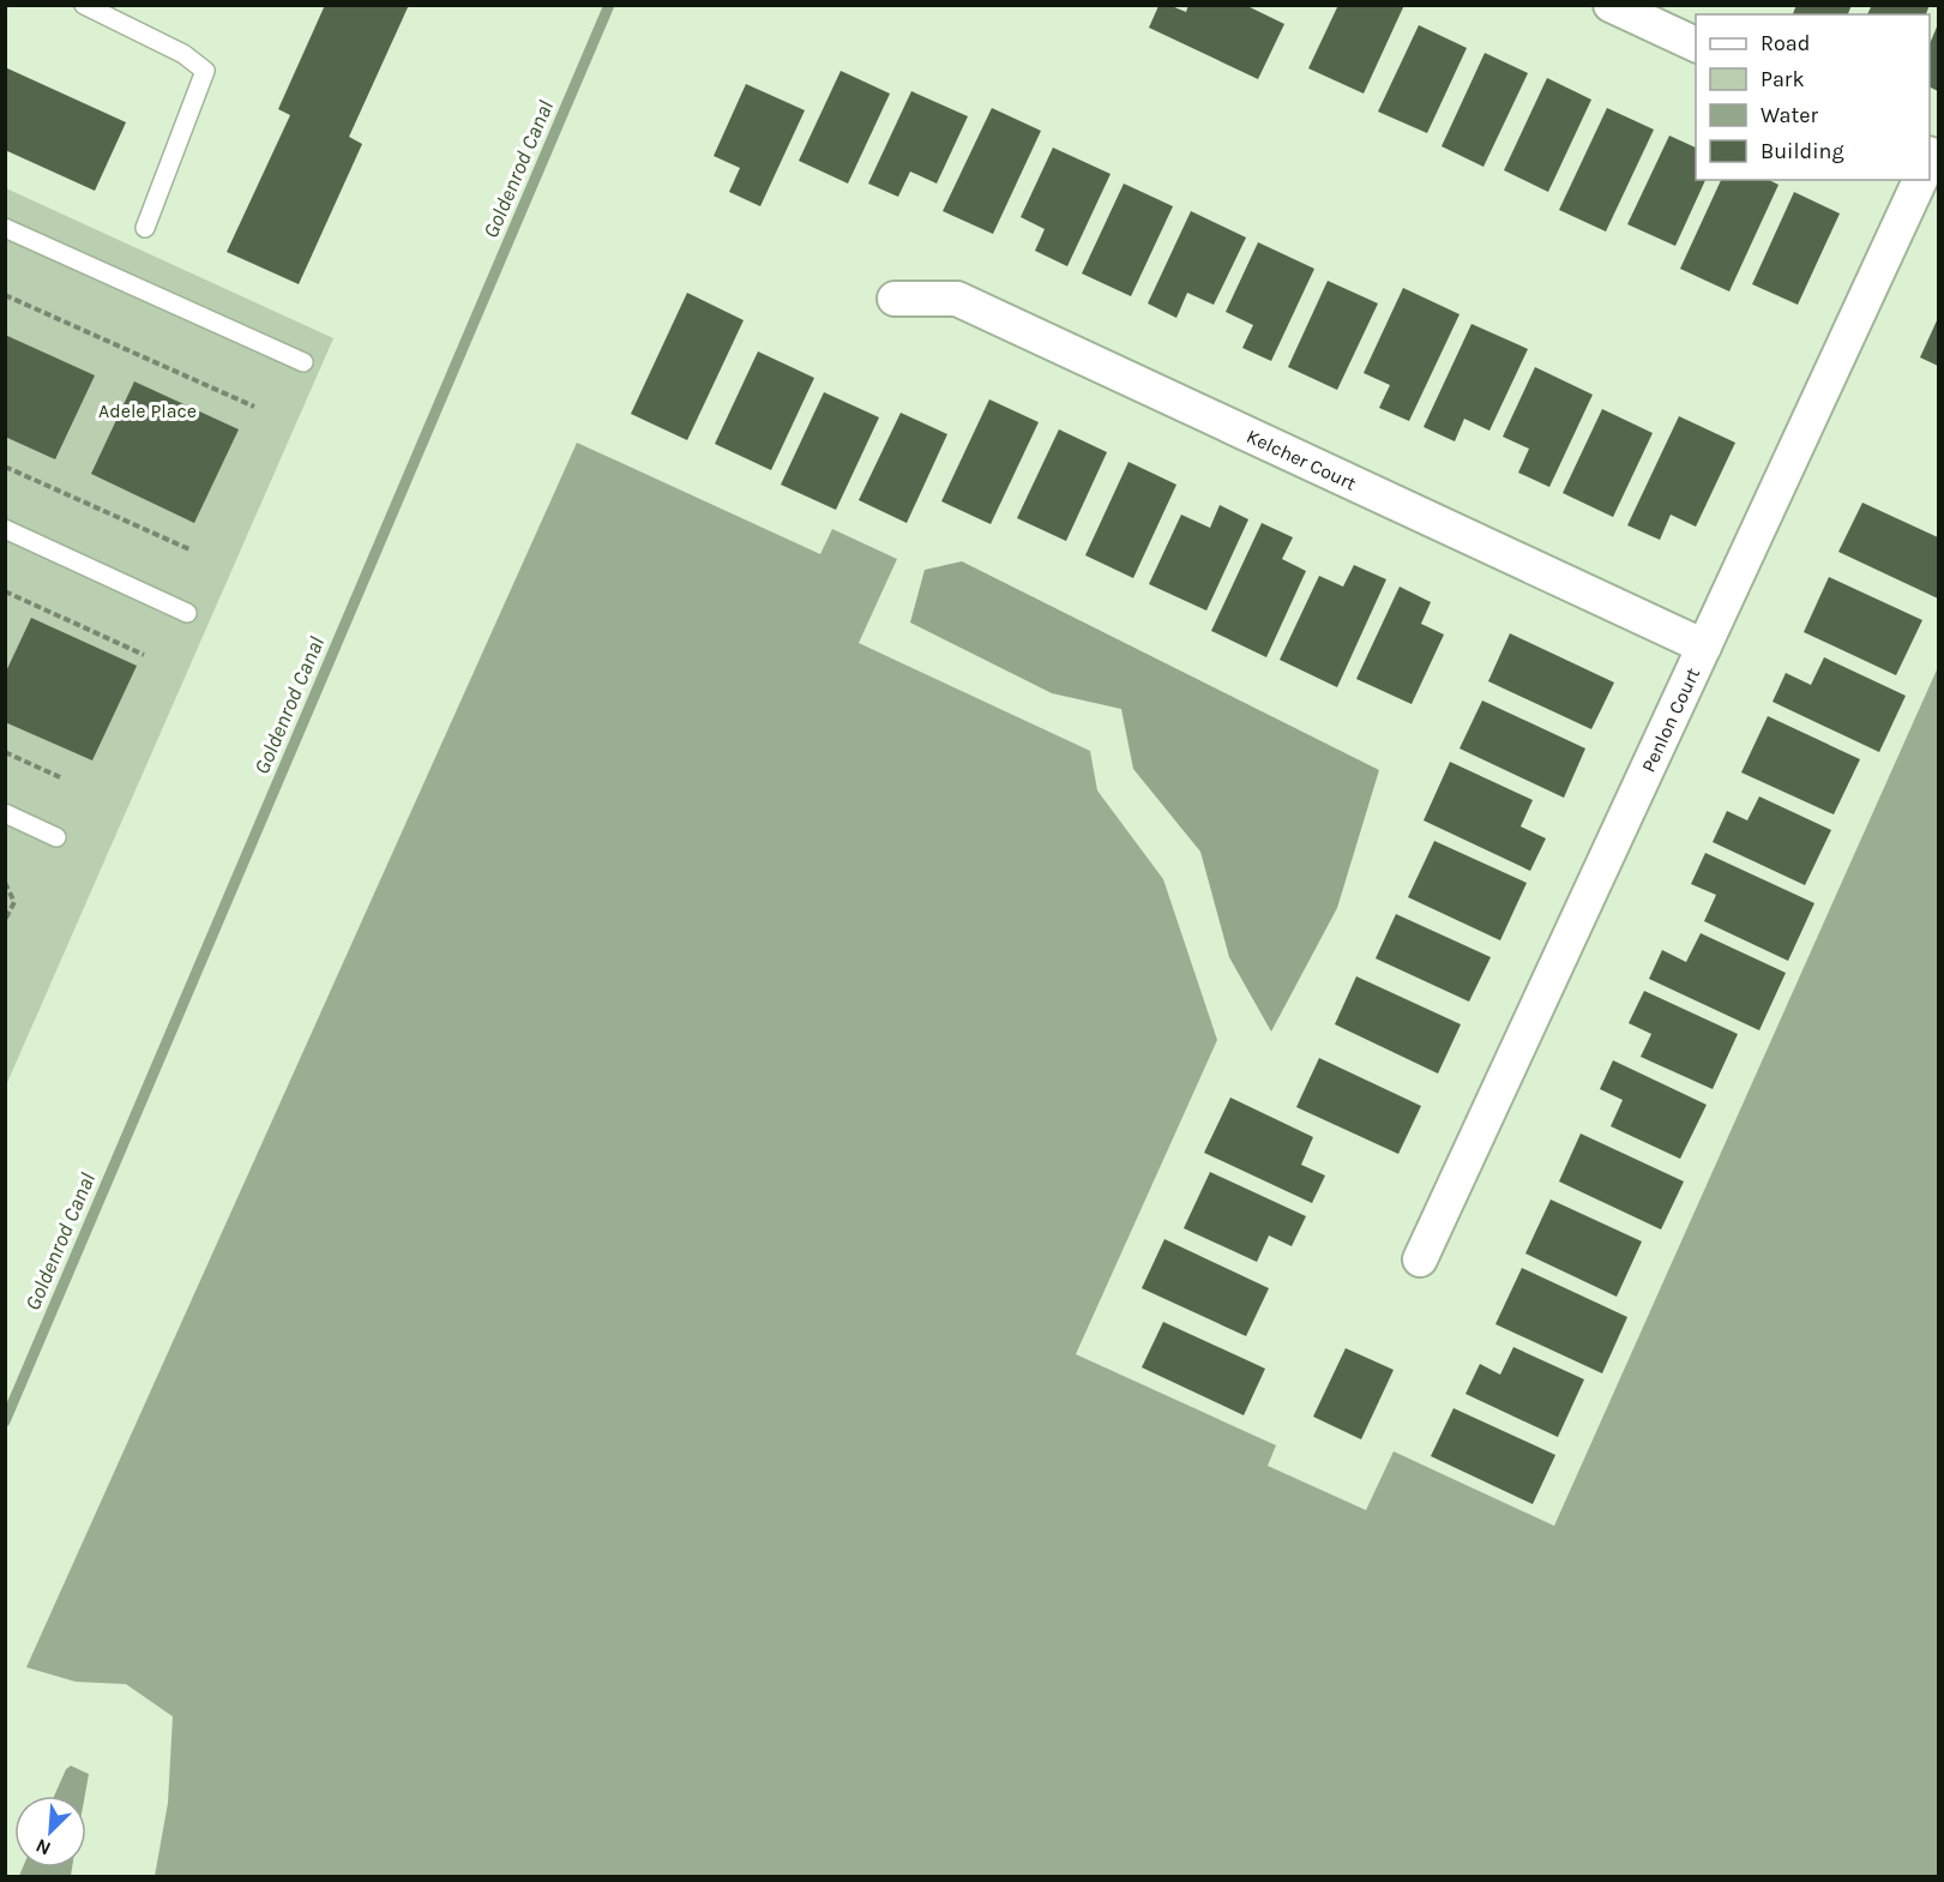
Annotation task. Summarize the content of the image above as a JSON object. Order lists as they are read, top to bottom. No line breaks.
{"streets":{"street":["Kelcher Court","Penlon Court"]},"crossings":[["Kelcher Court","Penlon Court"]],"water":["Goldenrod Canal"],"parks":["Adele Place"],"legend":["Road","Park","Water","Building"],"north":"bottom left"}
